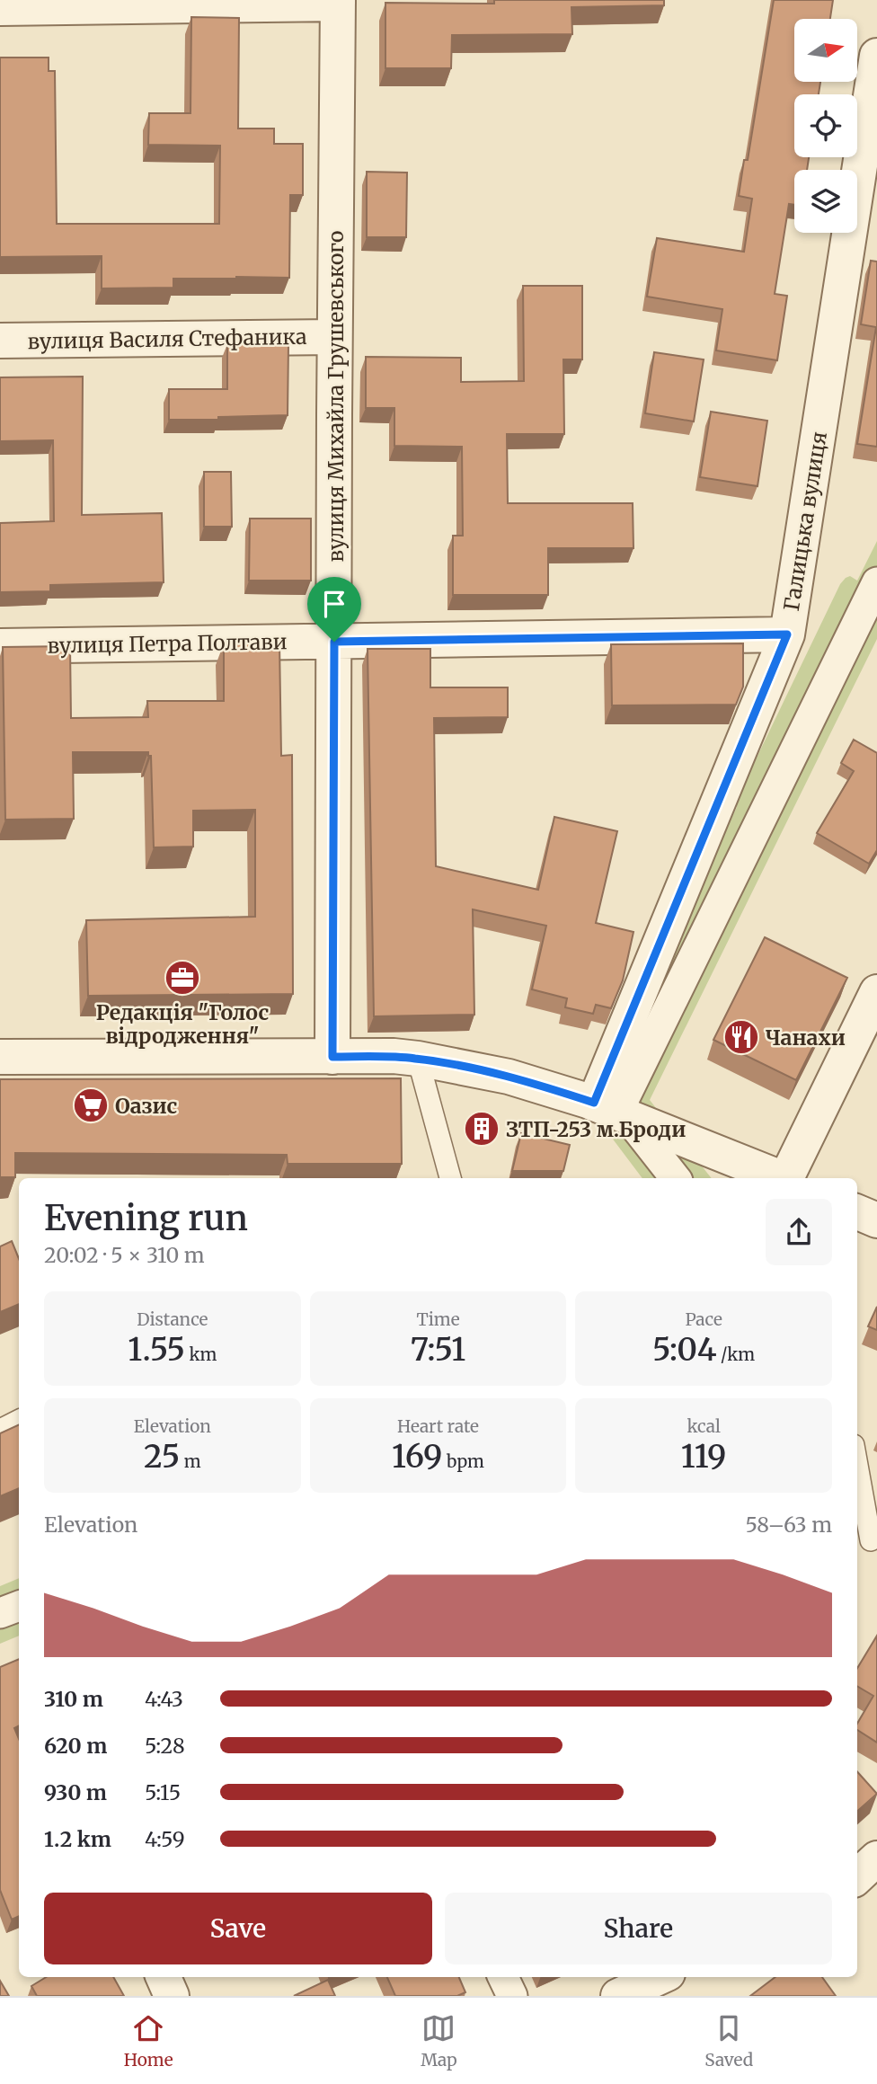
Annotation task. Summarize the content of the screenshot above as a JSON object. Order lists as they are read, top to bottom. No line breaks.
{"streets":{"street":["вулиця Василя Стефаника","вулиця Михайла Грушевського","Галицька вулиця","вулиця Петра Полтави"]},"crossings":[["вулиця Василя Стефаника","вулиця Михайла Грушевського"],["вулиця Михайла Грушевського","вулиця Петра Полтави"],["Галицька вулиця","вулиця Петра Полтави"]],"places":{"office":["Редакція \"Голос відродження\""],"restaurant":["Чанахи"],"supermarket":["Оазис"],"building":["ЗТП-253 м.Броди"]},"north":"right","page":{"heading":["Evening run","20:02 · 5 × 310 m"],"stats":[["Distance","1.55 km"],["Time","7:51"],["Pace","5:04 /km"],["Elevation","25 m"],["Heart rate","169 bpm"],["kcal","119"]],"chart":["Elevation","58–63 m"],"list":[{"name":"310 m","note":"4:43"},{"name":"620 m","note":"5:28"},{"name":"930 m","note":"5:15"},{"name":"1.2 km","note":"4:59"}],"buttons":["Save","Share"],"tabs":["Home","Map","Saved"]}}
